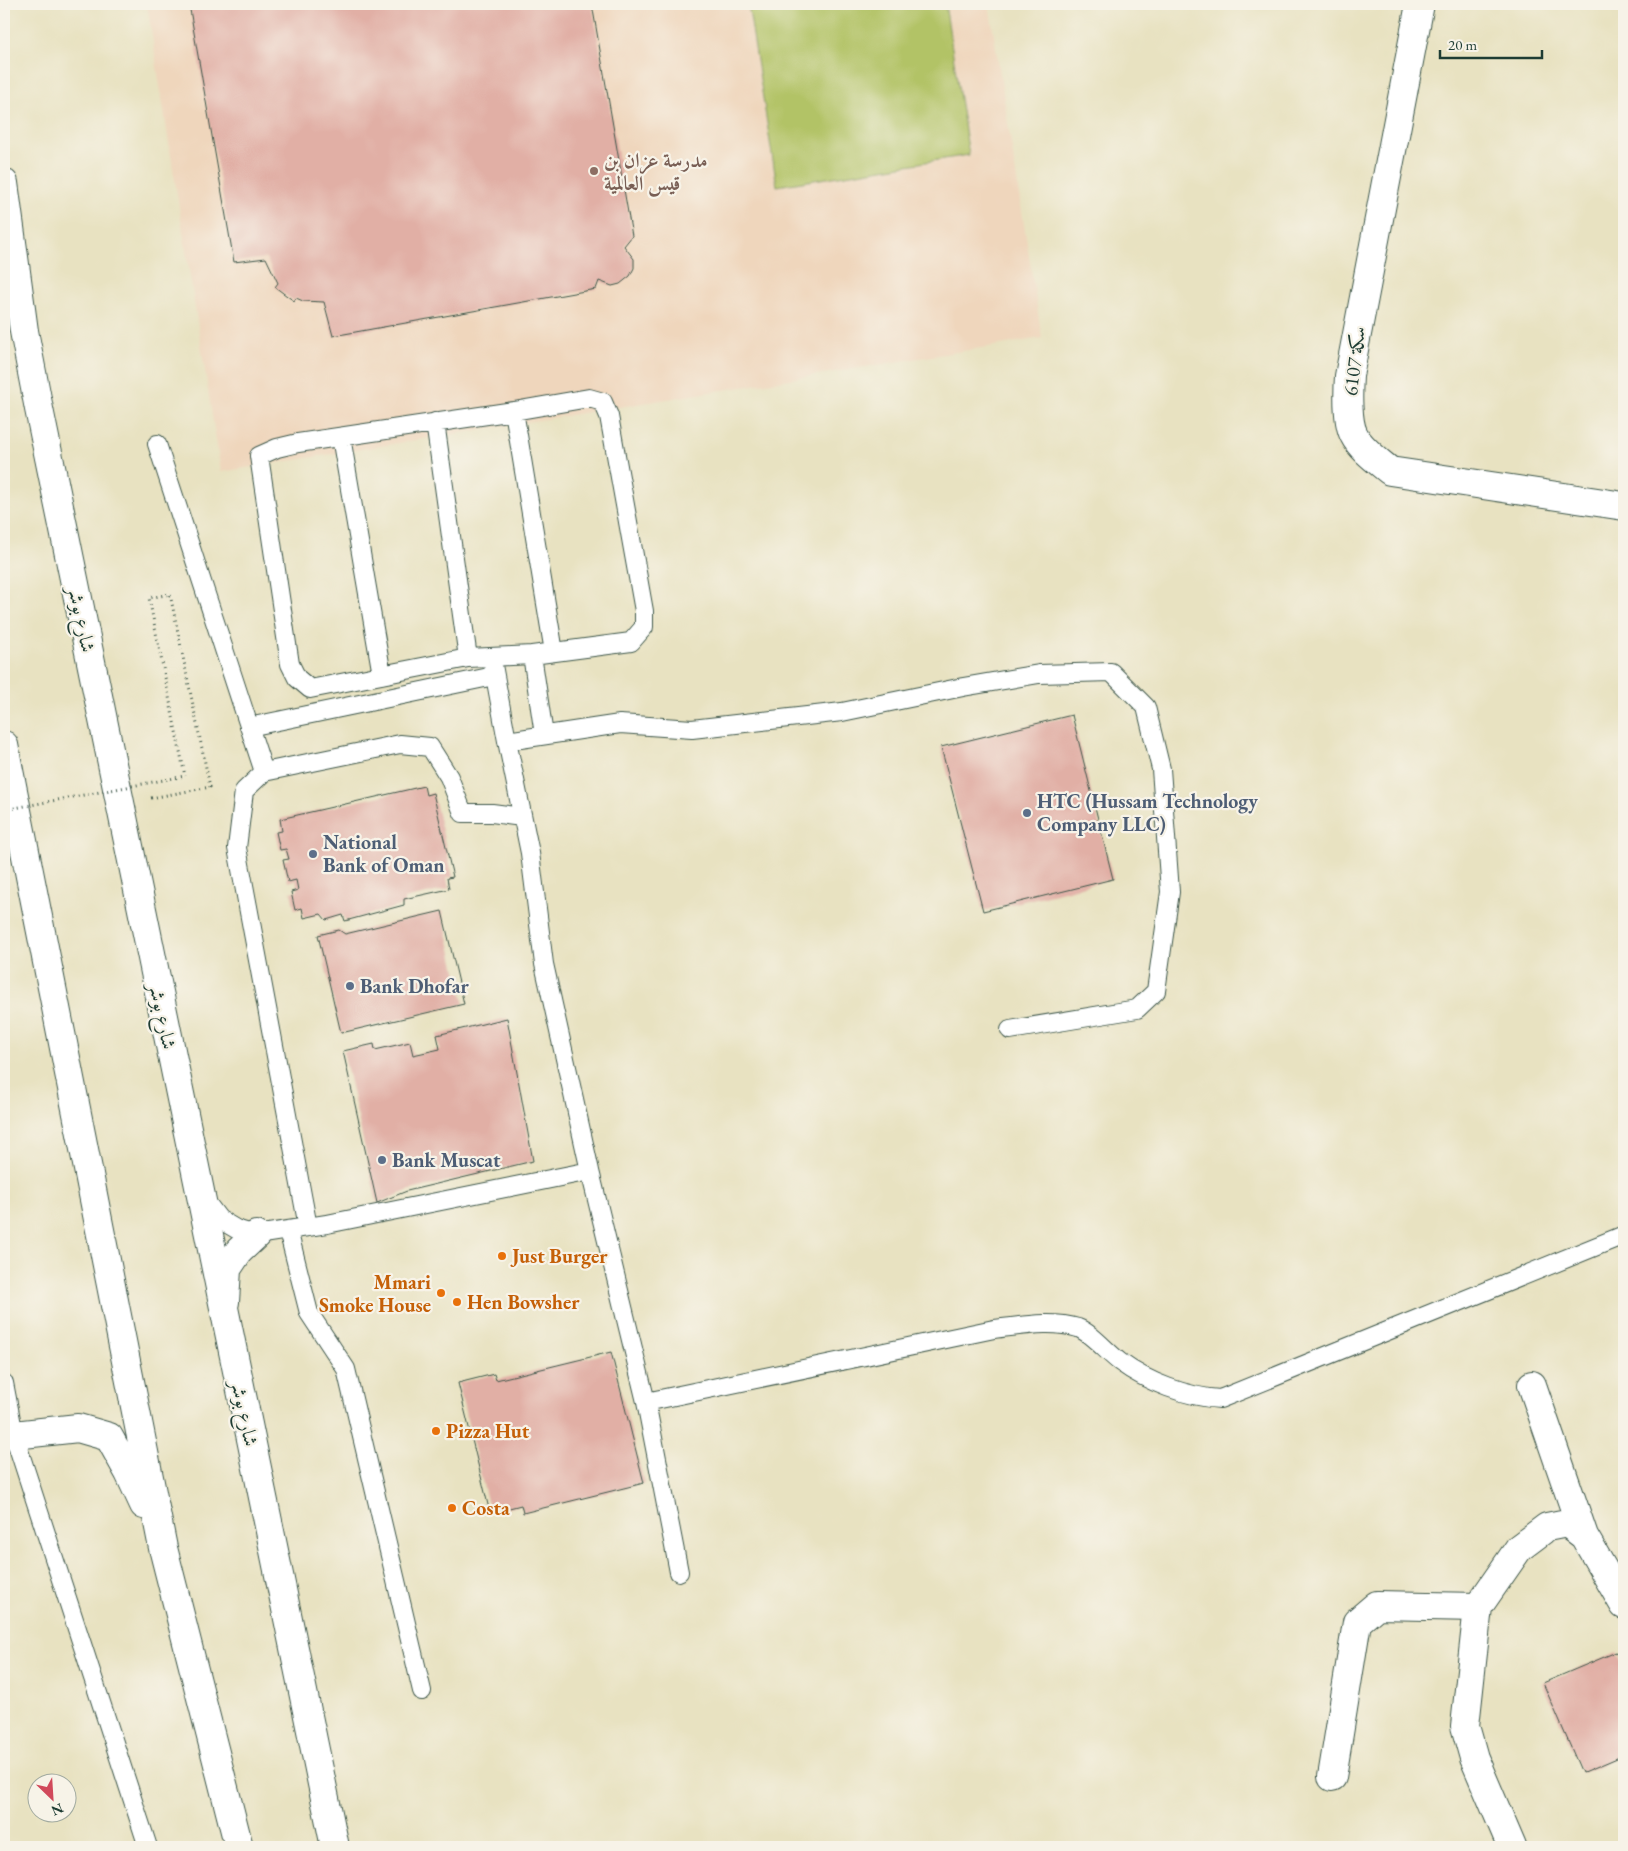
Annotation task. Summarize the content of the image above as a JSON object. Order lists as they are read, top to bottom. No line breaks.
{"streets":{"main road":["سكة 6107","شارع بوشر"]},"places":["مدرسة عزان بن قيس العالمية","HTC (Hussam Technology Company LLC)","National Bank of Oman","Bank Dhofar","Bank Muscat","Just Burger","Mmari Smoke House","Hen Bowsher","Pizza Hut","Costa"],"scale_bar":"20 m","north":"bottom right"}
